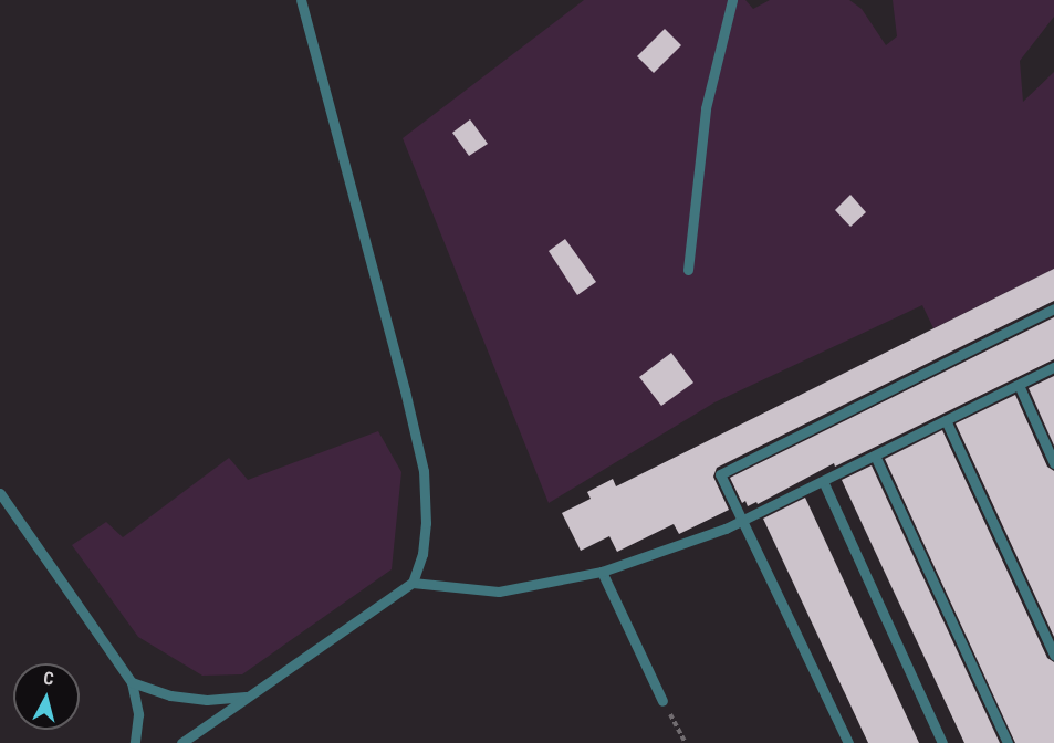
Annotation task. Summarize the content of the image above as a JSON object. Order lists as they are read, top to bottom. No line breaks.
{"north":"top"}
